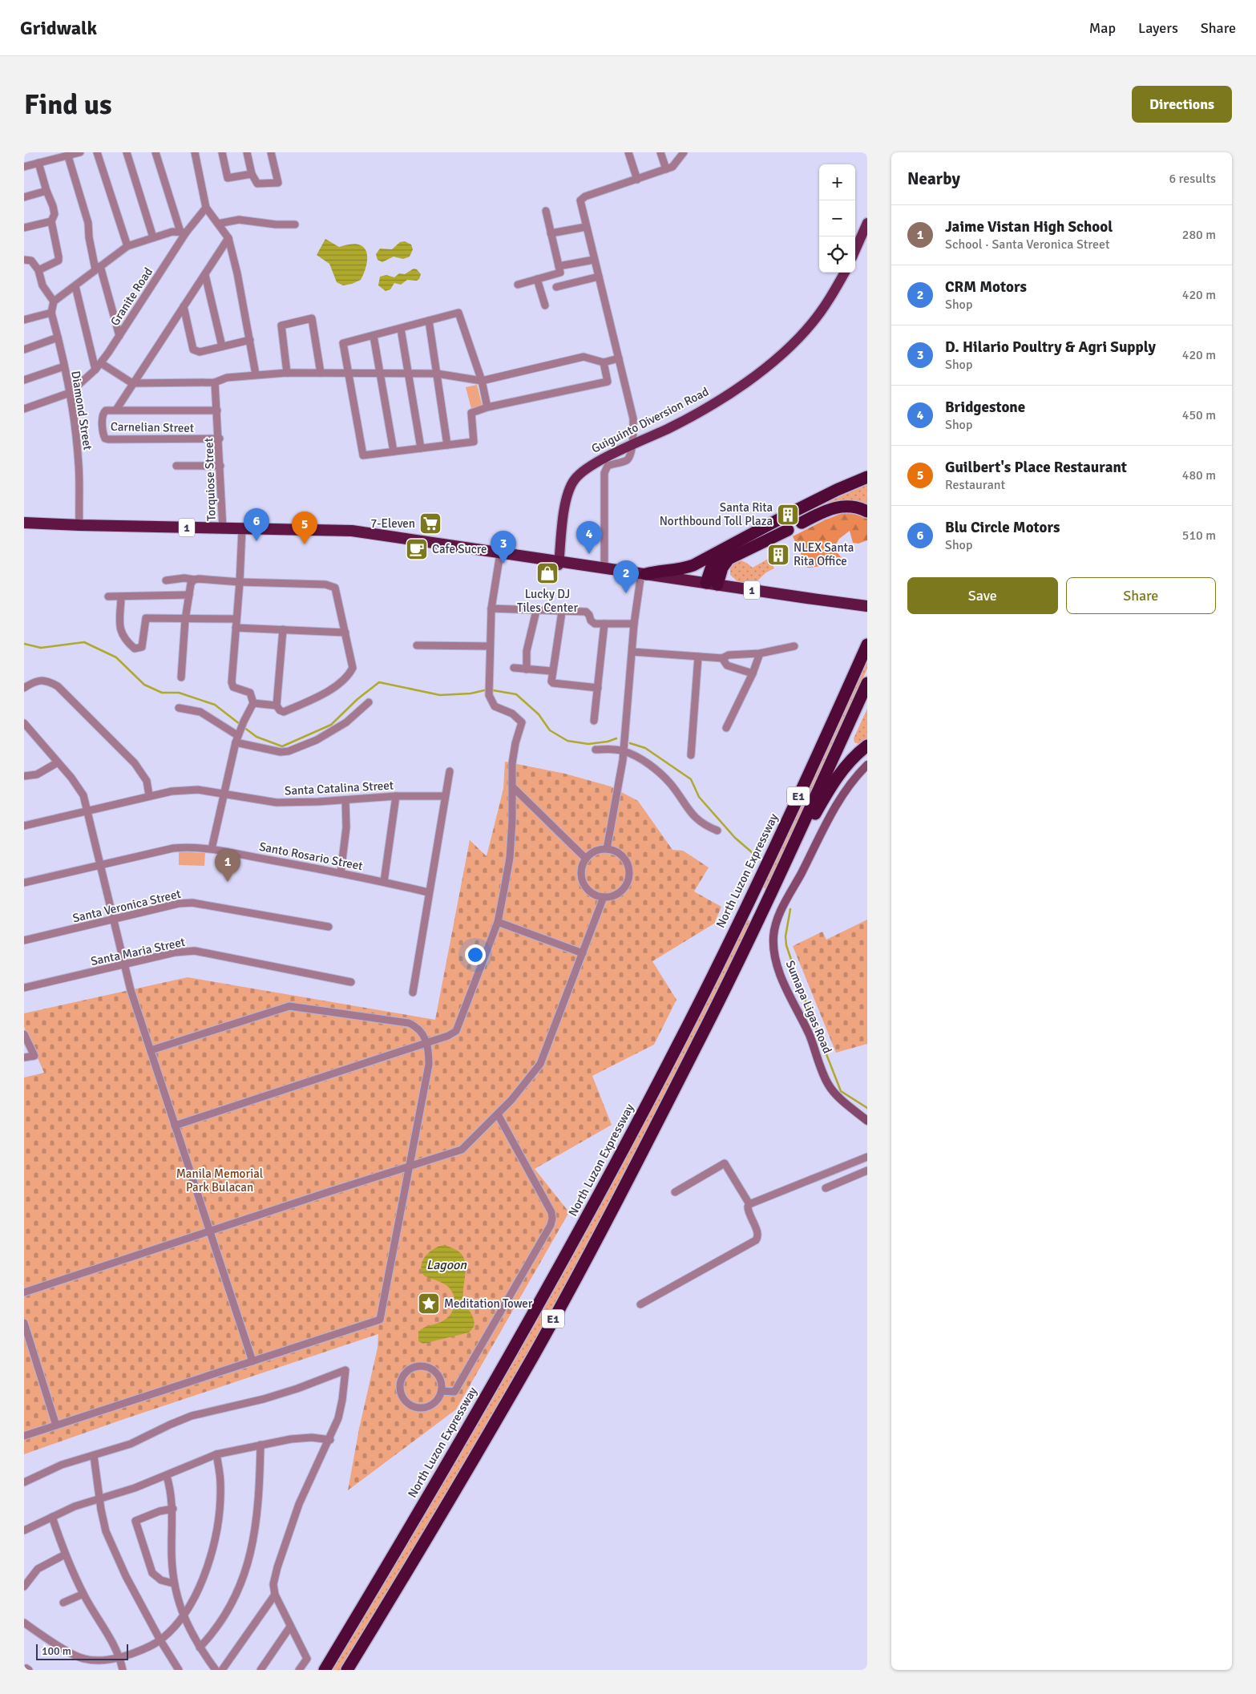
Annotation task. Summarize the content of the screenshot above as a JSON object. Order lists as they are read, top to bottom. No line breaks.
{"streets":{"highway":["1","E1","North Luzon Expressway"],"main road":["Guiguinto Diversion Road","Sumapa Ligas Road"],"street":["Granite Road","Diamond Street","Carnelian Street","Torquiose Street","Santa Catalina Street","Santo Rosario Street","Santa Veronica Street","Santa Maria Street"]},"crossings":[["Granite Road","Diamond Street"],["Diamond Street","1"],["Carnelian Street","Torquiose Street"],["Torquiose Street","1"]],"water":["Lagoon"],"parks":["Manila Memorial Park Bulacan"],"places":{"building":["Santa Rita Northbound Toll Plaza","NLEX Santa Rita Office"],"supermarket":["7-Eleven"],"cafe":["Cafe Sucre"],"shop":["Lucky DJ Tiles Center"],"place":["Meditation Tower"]},"scale_bar":"100 m","page":{"header":"Gridwalk","nav":["Map","Layers","Share"],"buttons":["Directions",["Save","Share"]],"title":"Find us","heading":["Nearby","6 results"],"map_buttons":["+","−"],"list":[{"mark":"1","name":"Jaime Vistan High School","note":"School · Santa Veronica Street","value":"280 m"},{"mark":"2","name":"CRM Motors","note":"Shop","value":"420 m"},{"mark":"3","name":"D. Hilario Poultry & Agri Supply","note":"Shop","value":"420 m"},{"mark":"4","name":"Bridgestone","note":"Shop","value":"450 m"},{"mark":"5","name":"Guilbert's Place Restaurant","note":"Restaurant","value":"480 m"},{"mark":"6","name":"Blu Circle Motors","note":"Shop","value":"510 m"}],"pins":["6","5","4","3","2","1"],"scale":"100 m"}}
